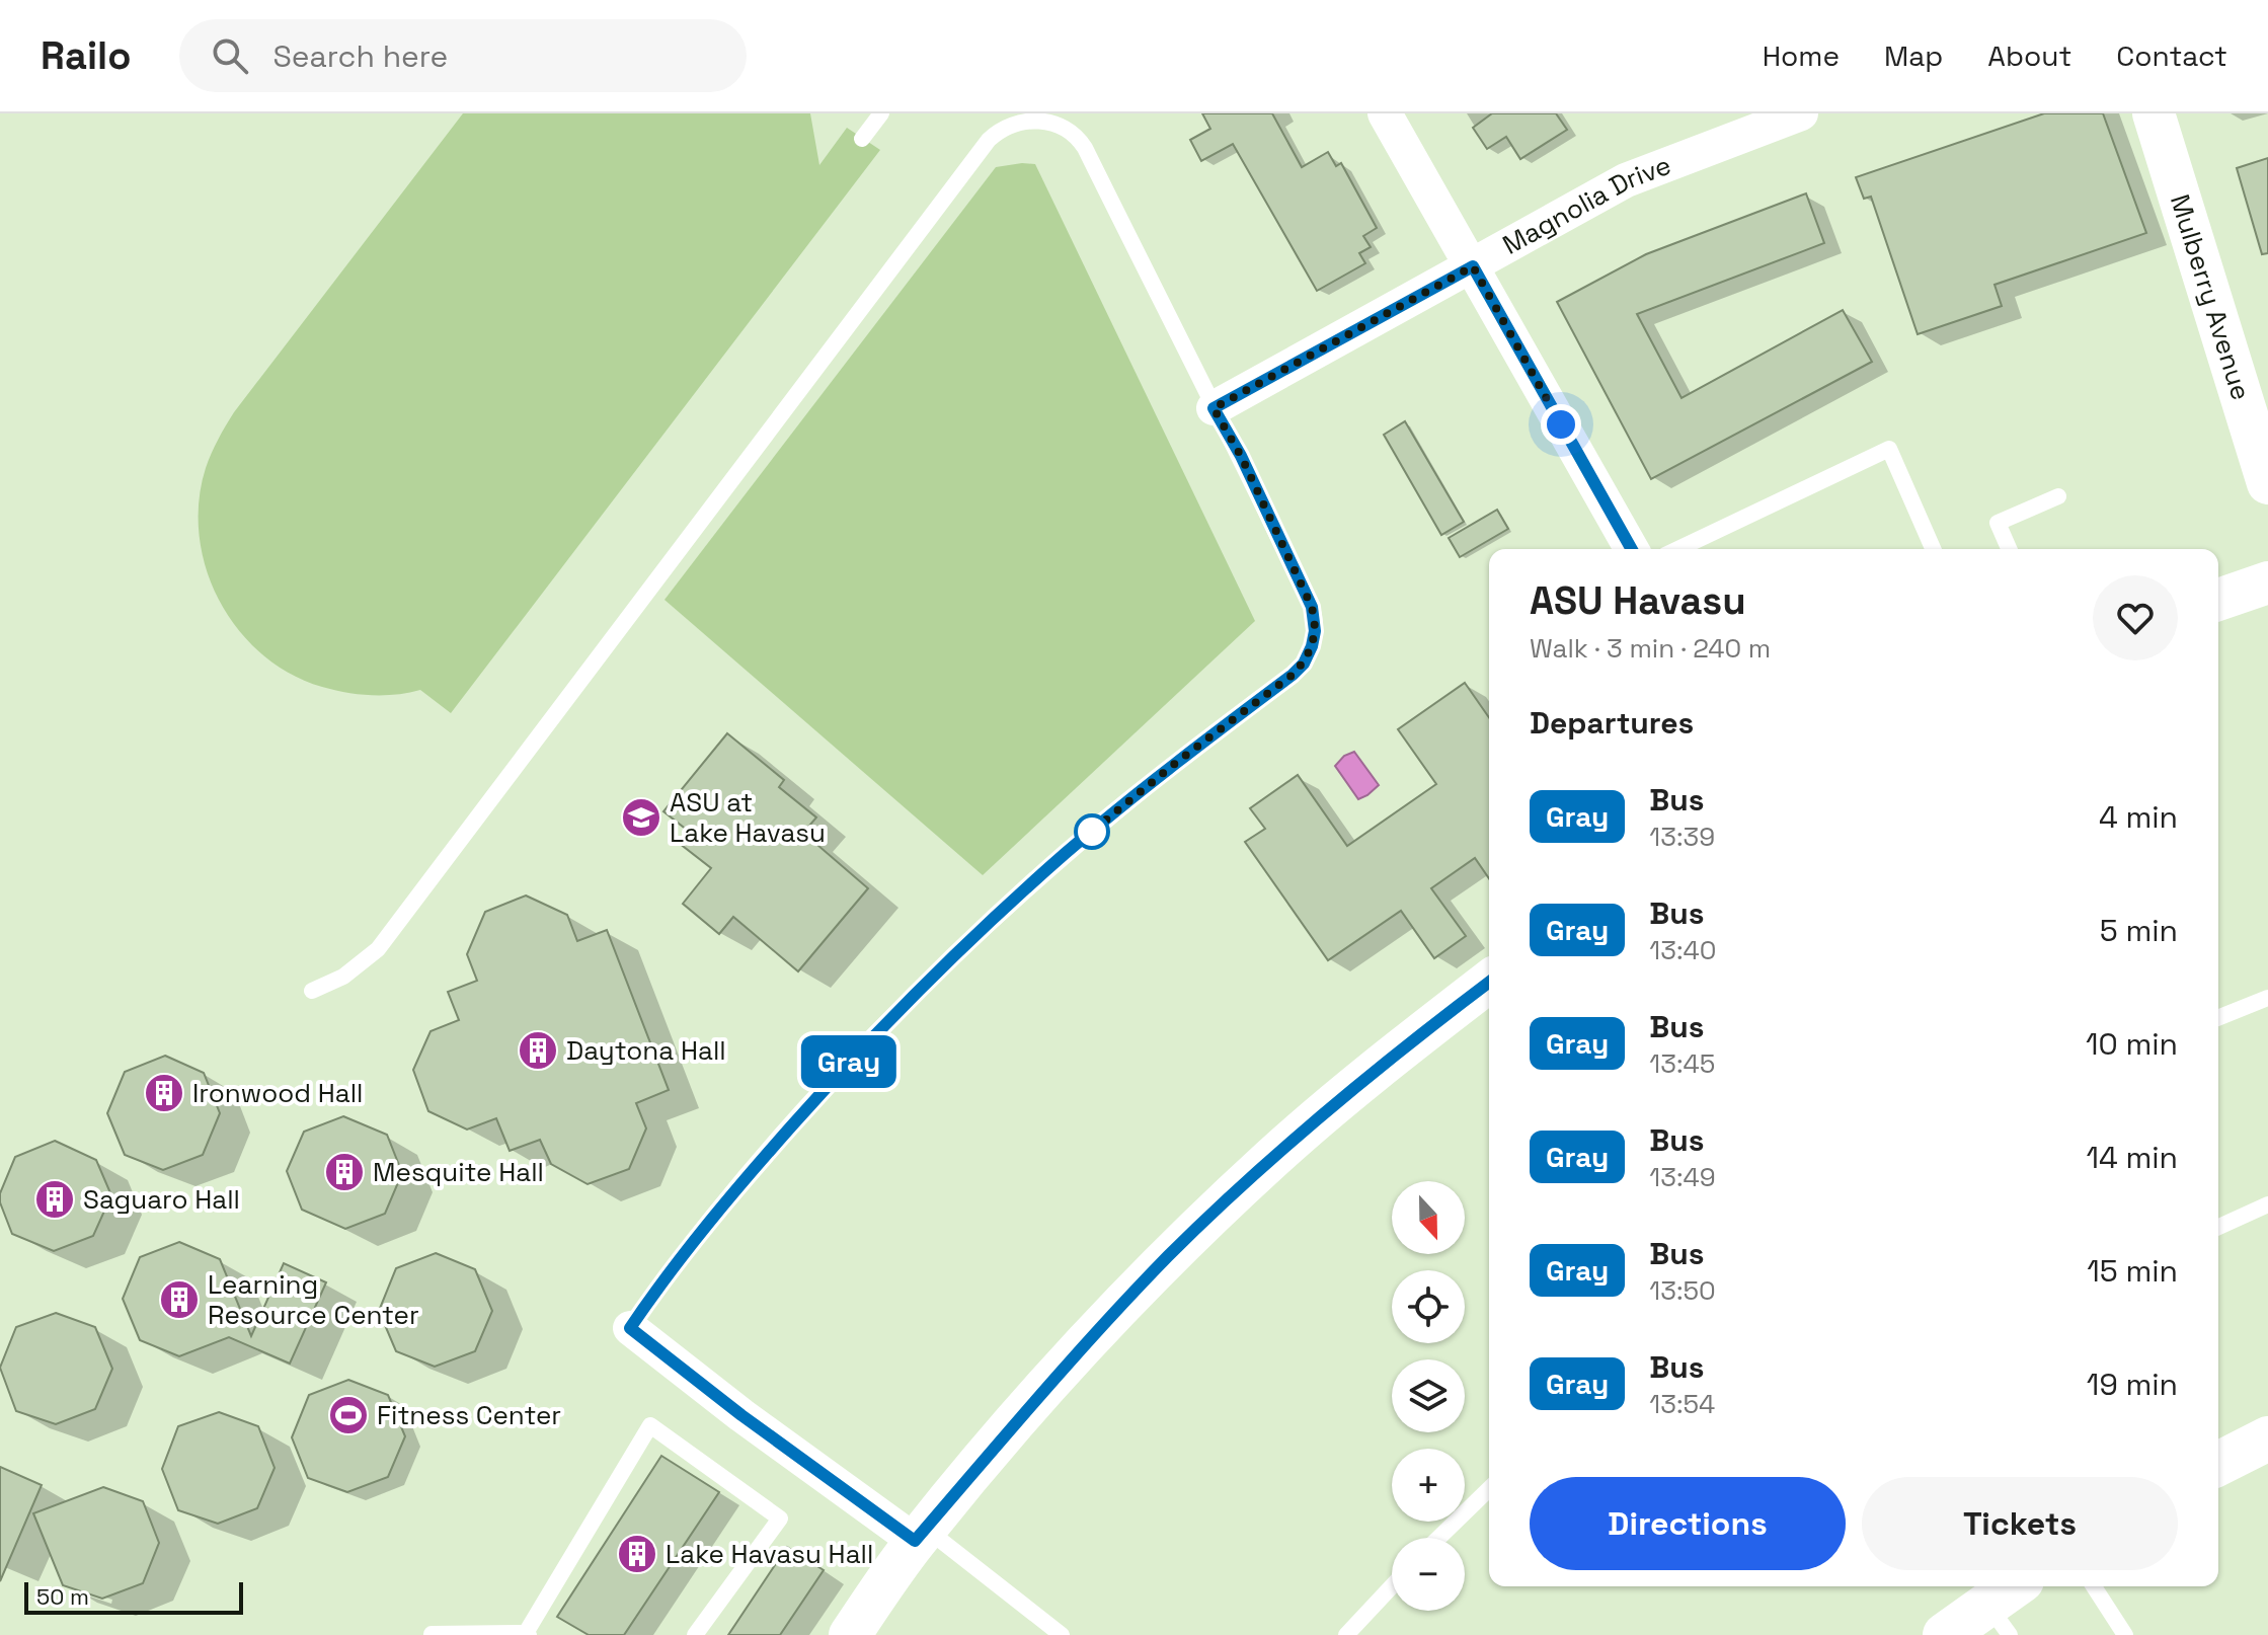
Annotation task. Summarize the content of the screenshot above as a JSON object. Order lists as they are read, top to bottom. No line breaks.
{"streets":{"street":["Magnolia Drive","Mulberry Avenue"]},"places":{"school or university":["ASU at Lake Havasu"],"building":["Daytona Hall","Ironwood Hall","Mesquite Hall","Saguaro Hall","Learning Resource Center","Lake Havasu Hall"],"sports":["Fitness Center"]},"lines":["bus line Gray"],"scale_bar":"50 m","north":"bottom","page":{"header":"Railo","search":"Search here","nav":["Home","Map","About","Contact"],"on_map":"Gray","heading":[["ASU Havasu","Walk · 3 min · 240 m"],"Departures"],"list":[{"mark":"Gray","name":"Bus","note":"13:39","value":"4 min"},{"mark":"Gray","name":"Bus","note":"13:40","value":"5 min"},{"mark":"Gray","name":"Bus","note":"13:45","value":"10 min"},{"mark":"Gray","name":"Bus","note":"13:49","value":"14 min"},{"mark":"Gray","name":"Bus","note":"13:50","value":"15 min"},{"mark":"Gray","name":"Bus","note":"13:54","value":"19 min"}],"map_buttons":["+","−"],"buttons":["Directions","Tickets"],"scale":"50 m"}}
